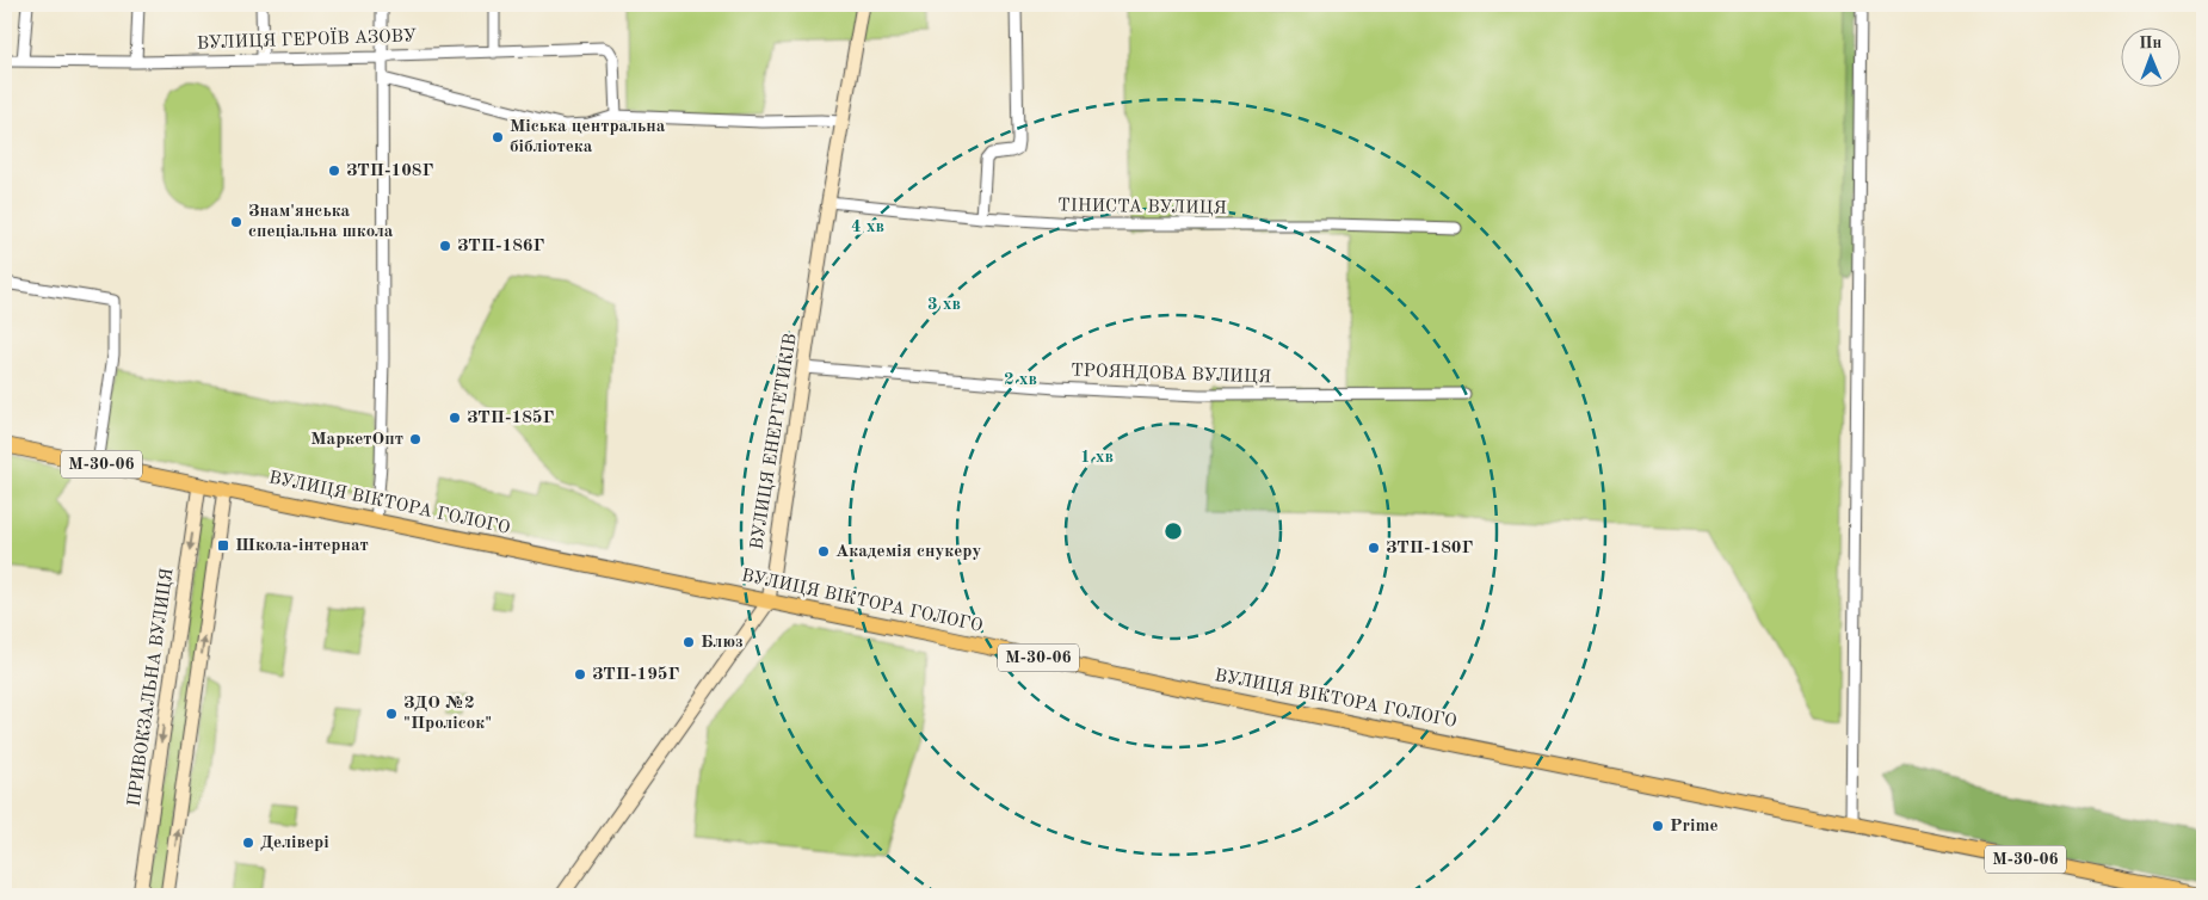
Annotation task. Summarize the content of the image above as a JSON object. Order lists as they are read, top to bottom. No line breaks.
{"streets":{"main road":["М-30-06","ВУЛИЦЯ ВІКТОРА ГОЛОГО"],"street":["ВУЛИЦЯ ГЕРОЇВ АЗОВУ","ТІНИСТА ВУЛИЦЯ","ТРОЯНДОВА ВУЛИЦЯ","ВУЛИЦЯ ЕНЕРГЕТИКІВ","ПРИВОКЗАЛЬНА ВУЛИЦЯ"]},"crossings":[["ТІНИСТА ВУЛИЦЯ","ВУЛИЦЯ ЕНЕРГЕТИКІВ"],["ТРОЯНДОВА ВУЛИЦЯ","ВУЛИЦЯ ЕНЕРГЕТИКІВ"],["ВУЛИЦЯ ЕНЕРГЕТИКІВ","ВУЛИЦЯ ВІКТОРА ГОЛОГО"],["М-30-06","ВУЛИЦЯ ВІКТОРА ГОЛОГО"],["ВУЛИЦЯ ВІКТОРА ГОЛОГО","ПРИВОКЗАЛЬНА ВУЛИЦЯ"]],"places":{"other":["Міська центральна бібліотека","ЗТП-108Г","Знам'янська спеціальна школа","ЗТП-186Г","ЗТП-185Г","МаркетОпт","ЗТП-180Г","Академія снукеру","Блюз","ЗТП-195Г","ЗДО №2 \"Пролісок\"","Prime","Делівері"],"transit":["Школа-інтернат"]},"north":"top","rings":["4 хв","3 хв","2 хв","1 хв"]}
